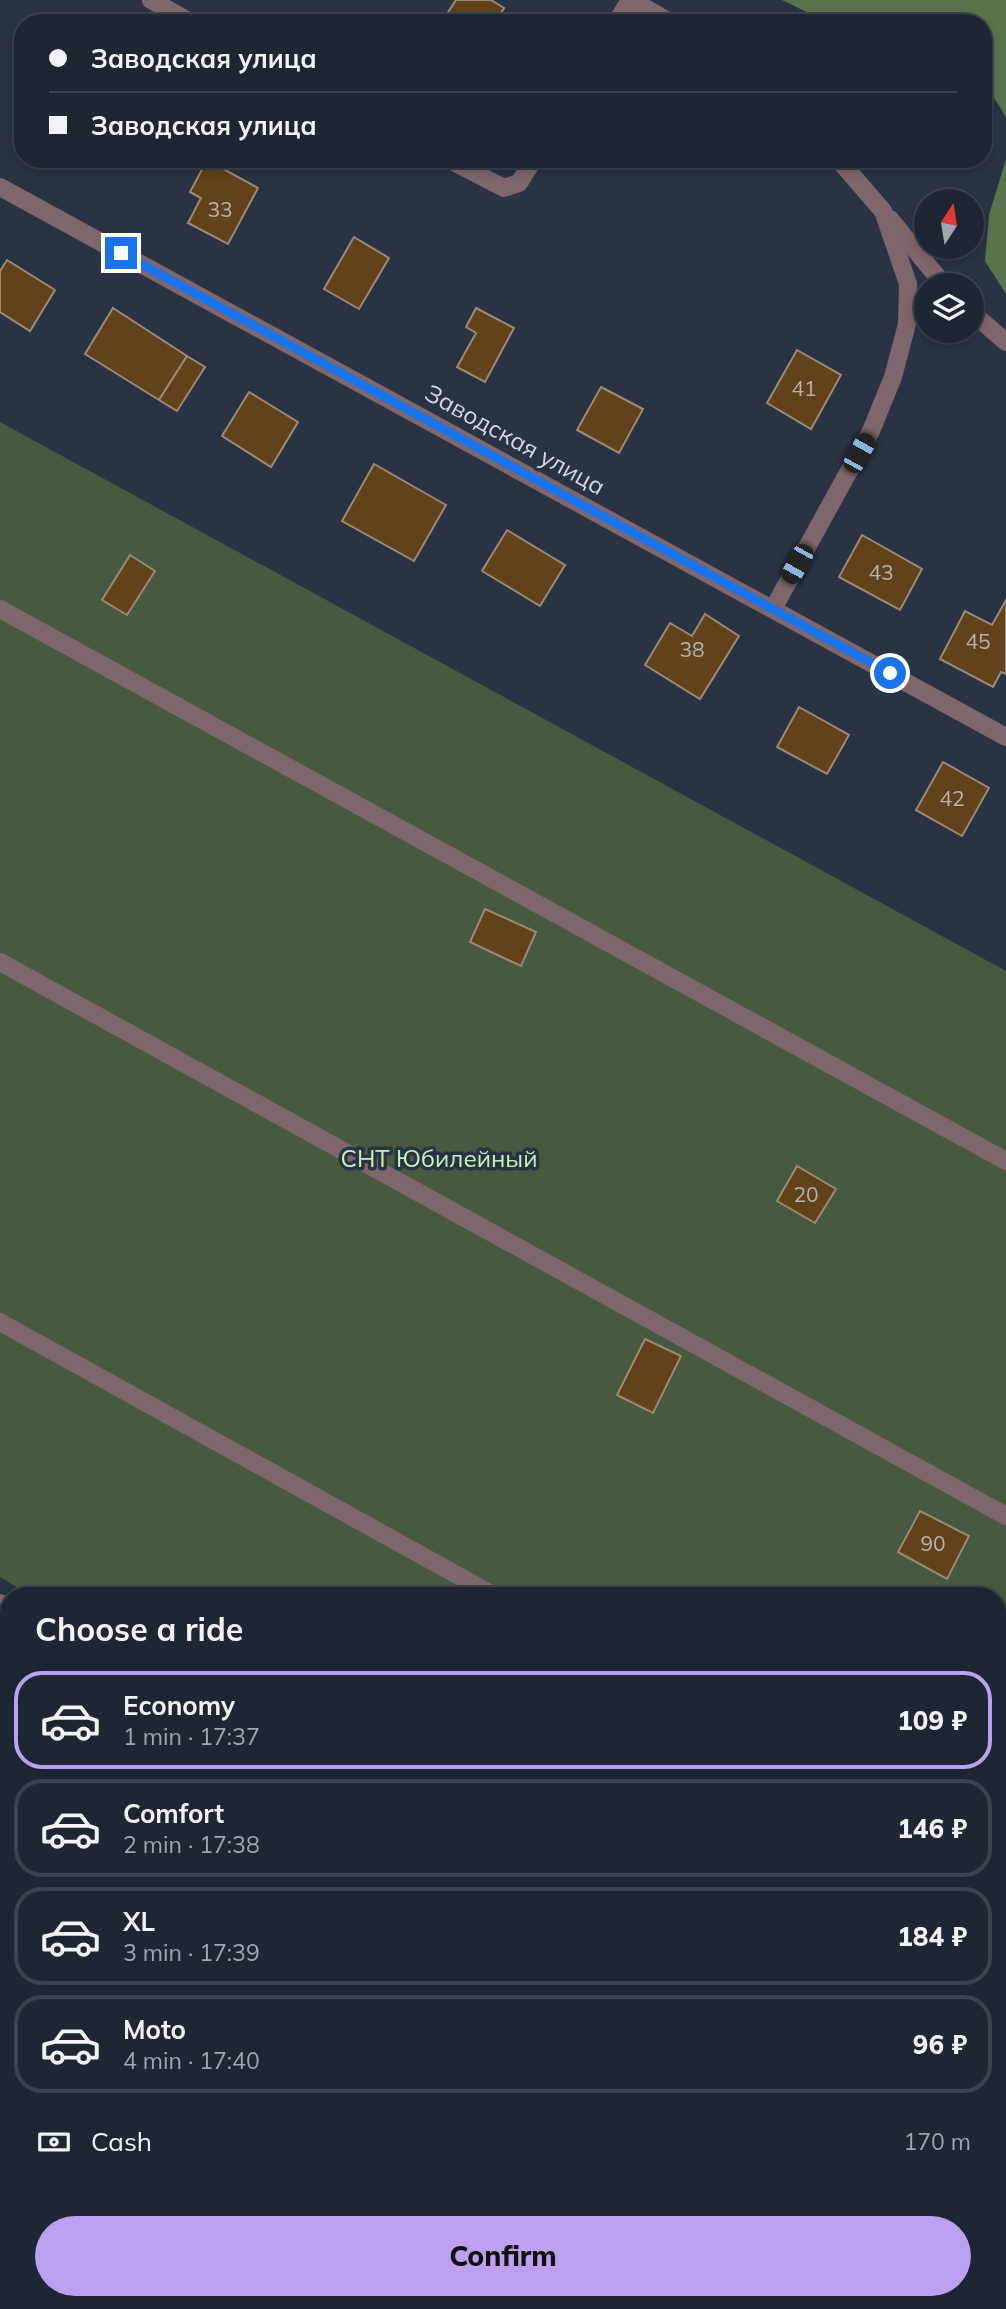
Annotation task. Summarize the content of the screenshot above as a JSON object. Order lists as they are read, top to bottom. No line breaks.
{"streets":{"street":["Заводская улица"]},"parks":["СНТ Юбилейный"],"house_numbers":["33","41","43","45","38","42","20","90"],"north":"top","page":{"banner":["Заводская улица","Заводская улица"],"heading":"Choose a ride","list":[{"name":"Economy","note":"1 min · 17:37","value":"109 ₽"},{"name":"Comfort","note":"2 min · 17:38","value":"146 ₽"},{"name":"XL","note":"3 min · 17:39","value":"184 ₽"},{"name":"Moto","note":"4 min · 17:40","value":"96 ₽"}],"pay":["Cash","170 m"],"buttons":"Confirm"}}
